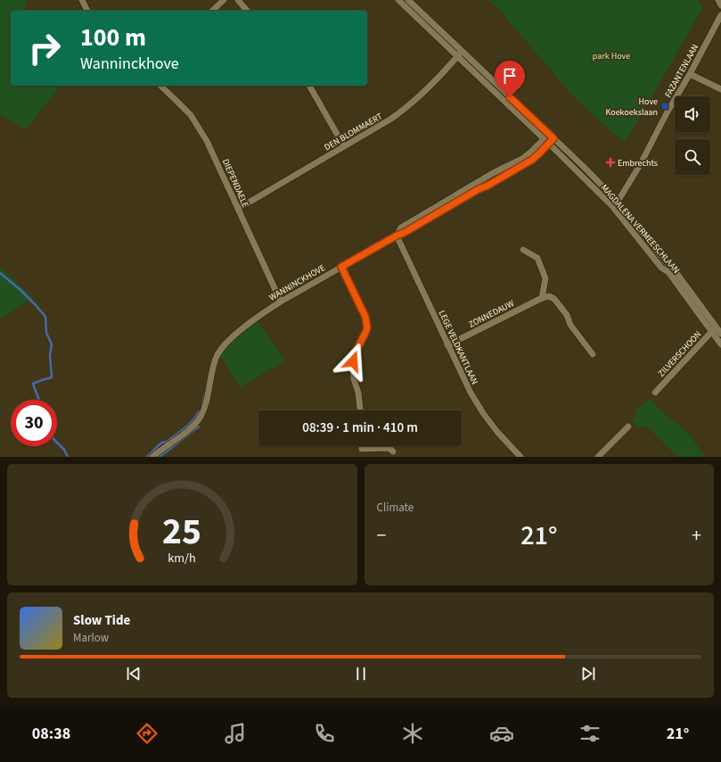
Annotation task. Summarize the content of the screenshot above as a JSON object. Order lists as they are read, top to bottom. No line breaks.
{"streets":{"street":["FAZANTENLAAN","DEN BLOMMAERT","DIEPENDAELE","MAGDALENA VERMEESCHLAAN","WANNINCKHOVE","ZONNEDAUW","LEGE VELDKANTLAAN","ZILVERSCHOON"]},"crossings":[["FAZANTENLAAN","MAGDALENA VERMEESCHLAAN"],["DEN BLOMMAERT","DIEPENDAELE"],["DEN BLOMMAERT","MAGDALENA VERMEESCHLAAN"],["DIEPENDAELE","WANNINCKHOVE"],["MAGDALENA VERMEESCHLAAN","WANNINCKHOVE"],["MAGDALENA VERMEESCHLAAN","ZILVERSCHOON"],["WANNINCKHOVE","LEGE VELDKANTLAAN"],["ZONNEDAUW","LEGE VELDKANTLAAN"]],"parks":["park Hove"],"places":{"transit":["Hove Koekoekslaan"],"health":["Embrechts"]},"page":{"turn":["100 m","Wanninckhove"],"limit":"30","trip":"08:39 · 1 min · 410 m","tile":"Climate","heat":["−","21°","+"],"song":["Slow Tide","Marlow"],"tabs":["08:38","21°"],"gauge":["25","km/h"]}}
